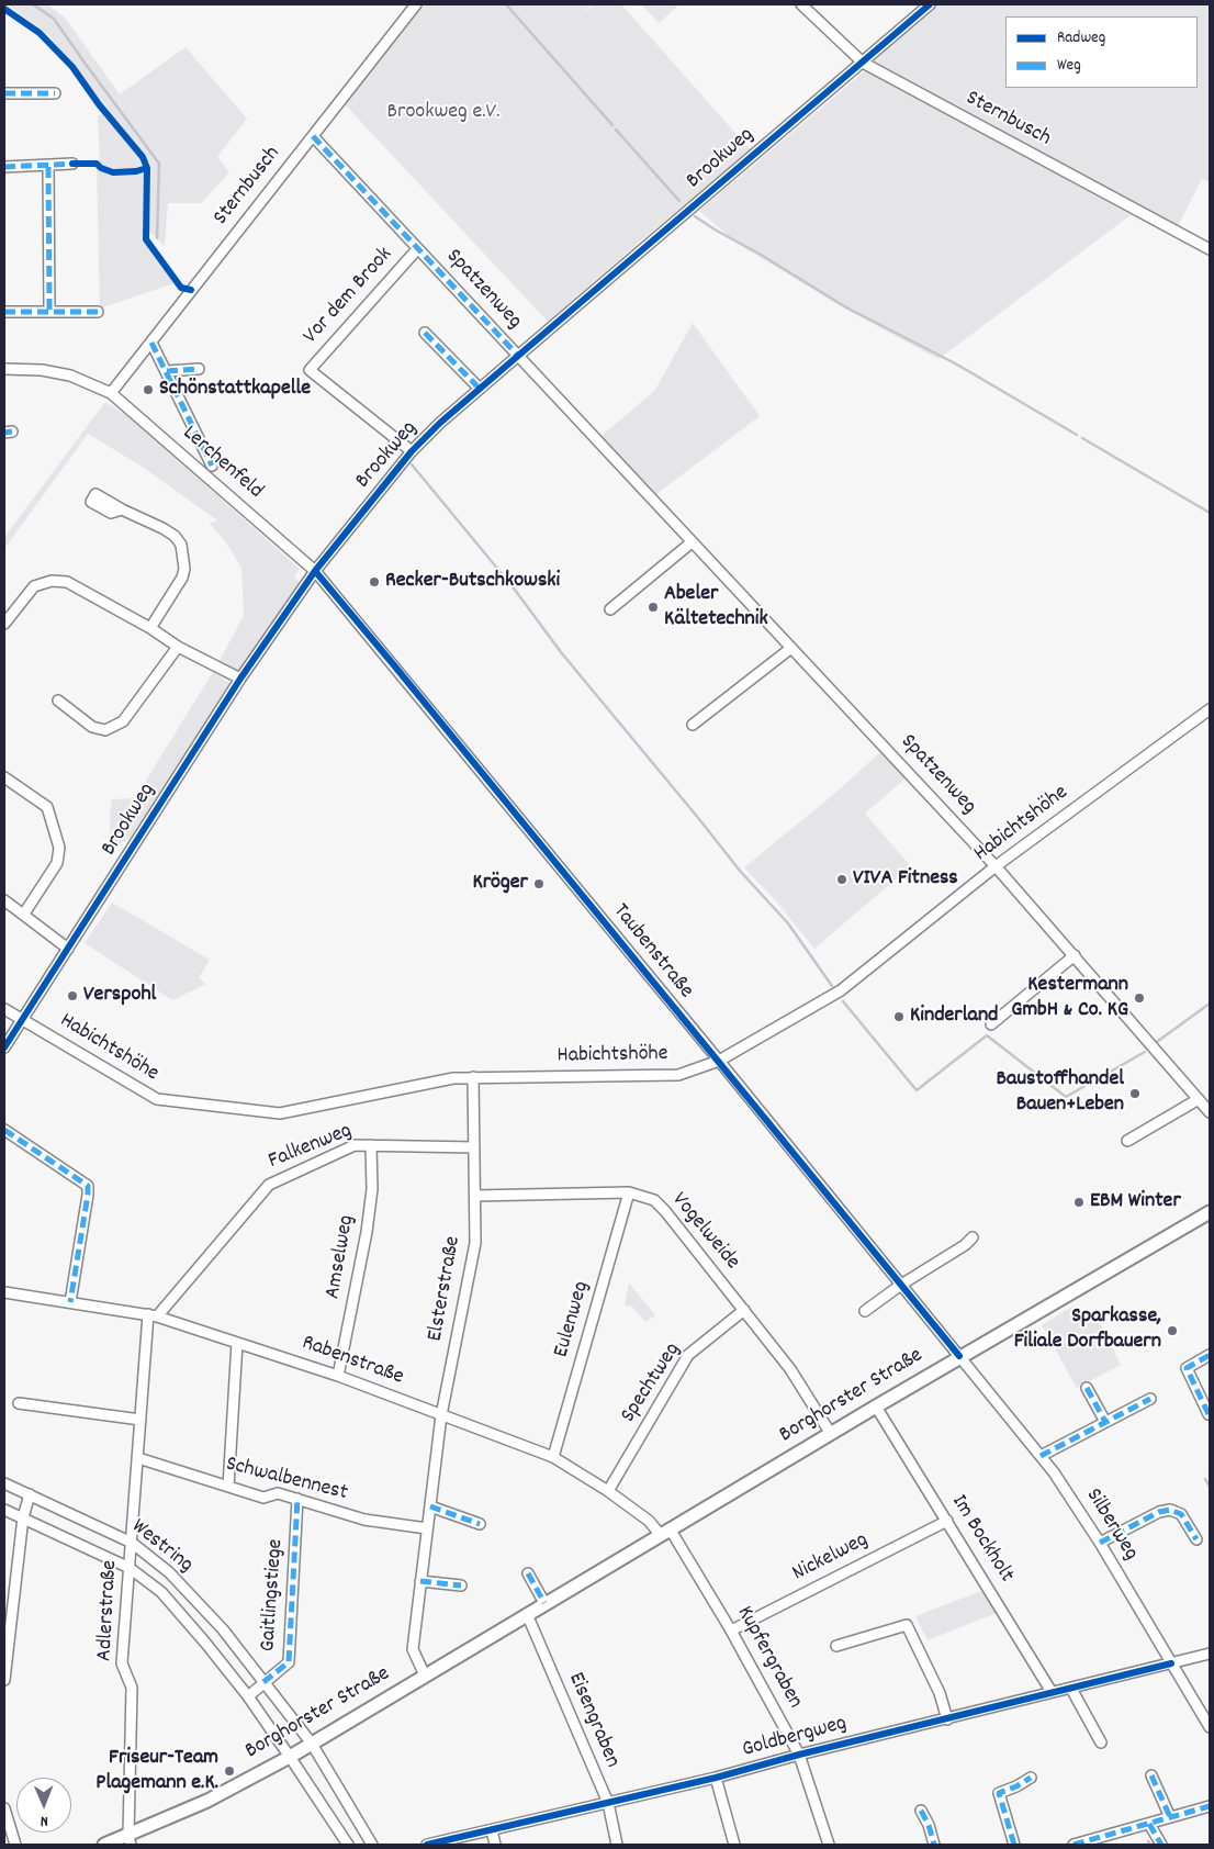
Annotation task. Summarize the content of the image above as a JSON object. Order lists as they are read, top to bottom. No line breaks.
{"streets":{"main road":["Borghorster Straße"],"street":["Sternbusch","Brookweg","Spatzenweg","Vor dem Brook","Lerchenfeld","Habichtshöhe","Taubenstraße","Falkenweg","Vogelweide","Amselweg","Elsterstraße","Eulenweg","Rabenstraße","Spechtweg","Schwalbennest","Silberweg","Im Bockholt","Westring","Nickelweg","Gaitlingstiege","Adlerstraße","Kupfergraben","Eisengraben","Goldbergweg"]},"crossings":[["Sternbusch","Brookweg"],["Sternbusch","Spatzenweg"],["Sternbusch","Lerchenfeld"],["Brookweg","Spatzenweg"],["Brookweg","Vor dem Brook"],["Brookweg","Lerchenfeld"],["Brookweg","Habichtshöhe"],["Brookweg","Taubenstraße"],["Spatzenweg","Vor dem Brook"],["Spatzenweg","Habichtshöhe"],["Lerchenfeld","Taubenstraße"],["Habichtshöhe","Taubenstraße"],["Habichtshöhe","Elsterstraße"],["Taubenstraße","Borghorster Straße"],["Taubenstraße","Silberweg"],["Falkenweg","Amselweg"],["Falkenweg","Elsterstraße"],["Falkenweg","Rabenstraße"],["Falkenweg","Adlerstraße"],["Vogelweide","Elsterstraße"],["Vogelweide","Eulenweg"],["Vogelweide","Spechtweg"],["Vogelweide","Borghorster Straße"],["Amselweg","Rabenstraße"],["Elsterstraße","Rabenstraße"],["Elsterstraße","Borghorster Straße"],["Elsterstraße","Schwalbennest"],["Eulenweg","Rabenstraße"],["Rabenstraße","Spechtweg"],["Rabenstraße","Borghorster Straße"],["Rabenstraße","Adlerstraße"],["Rabenstraße","Kupfergraben"],["Borghorster Straße","Silberweg"],["Borghorster Straße","Im Bockholt"],["Borghorster Straße","Westring"],["Borghorster Straße","Adlerstraße"],["Borghorster Straße","Kupfergraben"],["Borghorster Straße","Eisengraben"],["Schwalbennest","Gaitlingstiege"],["Schwalbennest","Adlerstraße"],["Silberweg","Goldbergweg"],["Im Bockholt","Nickelweg"],["Im Bockholt","Goldbergweg"],["Westring","Gaitlingstiege"],["Westring","Adlerstraße"],["Nickelweg","Kupfergraben"],["Kupfergraben","Goldbergweg"],["Eisengraben","Goldbergweg"]],"parks":["Brookweg e.V."],"places":["Schönstattkapelle","Recker-Butschkowski","Abeler Kältetechnik","VIVA Fitness","Kröger","Verspohl","Kestermann GmbH & Co. KG","Kinderland","Baustoffhandel Bauen+Leben","EBM Winter","Sparkasse, Filiale Dorfbauern","Friseur-Team Plagemann e.K."],"legend":["Radweg","Weg"],"north":"bottom"}
